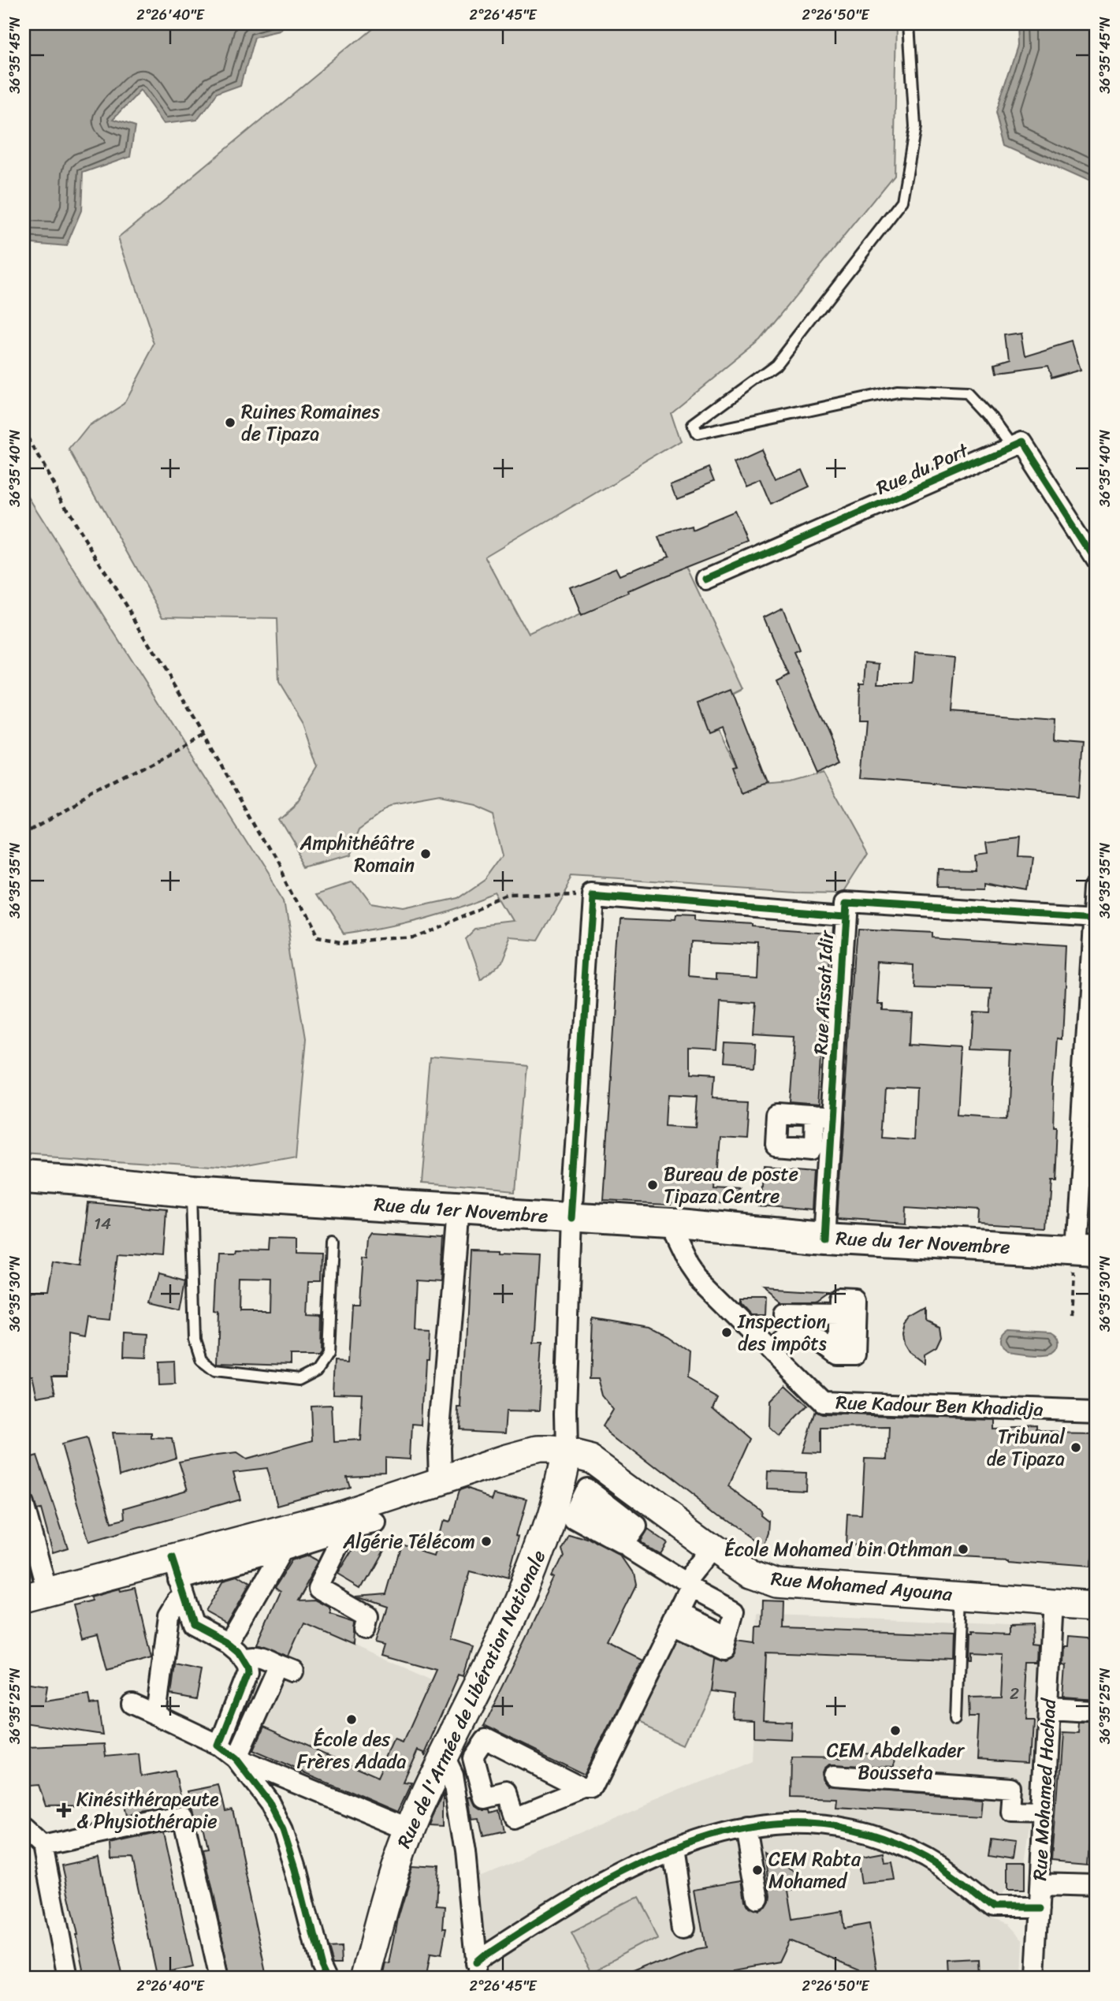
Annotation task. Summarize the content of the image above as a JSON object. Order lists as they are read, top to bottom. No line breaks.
{"streets":{"main road":["Rue du 1er Novembre","Rue Mohamed Ayouna","Rue de l'Armée de Libération Nationale"],"street":["Rue du Port","Rue Aïssat Idir","Rue Kadour Ben Khadidja","Rue Mohamed Hachad"]},"crossings":[["Rue Aïssat Idir","Rue du 1er Novembre"],["Rue du 1er Novembre","Rue Kadour Ben Khadidja"],["Rue Mohamed Ayouna","Rue de l'Armée de Libération Nationale"],["Rue Mohamed Ayouna","Rue Mohamed Hachad"]],"places":{"other":["Ruines Romaines de Tipaza","Amphithéâtre Romain","Bureau de poste Tipaza Centre","Inspection des impôts","Tribunal de Tipaza","Algérie Télécom","École Mohamed bin Othman","École des Frères Adada","CEM Abdelkader Bousseta","CEM Rabta Mohamed"],"health":["Kinésithérapeute & Physiothérapie"]},"house_numbers":["14","2"],"coordinates":["2°26'40\"E","2°26'45\"E","2°26'50\"E","36°35'45\"N","36°35'40\"N","36°35'35\"N","36°35'30\"N","36°35'25\"N"]}
